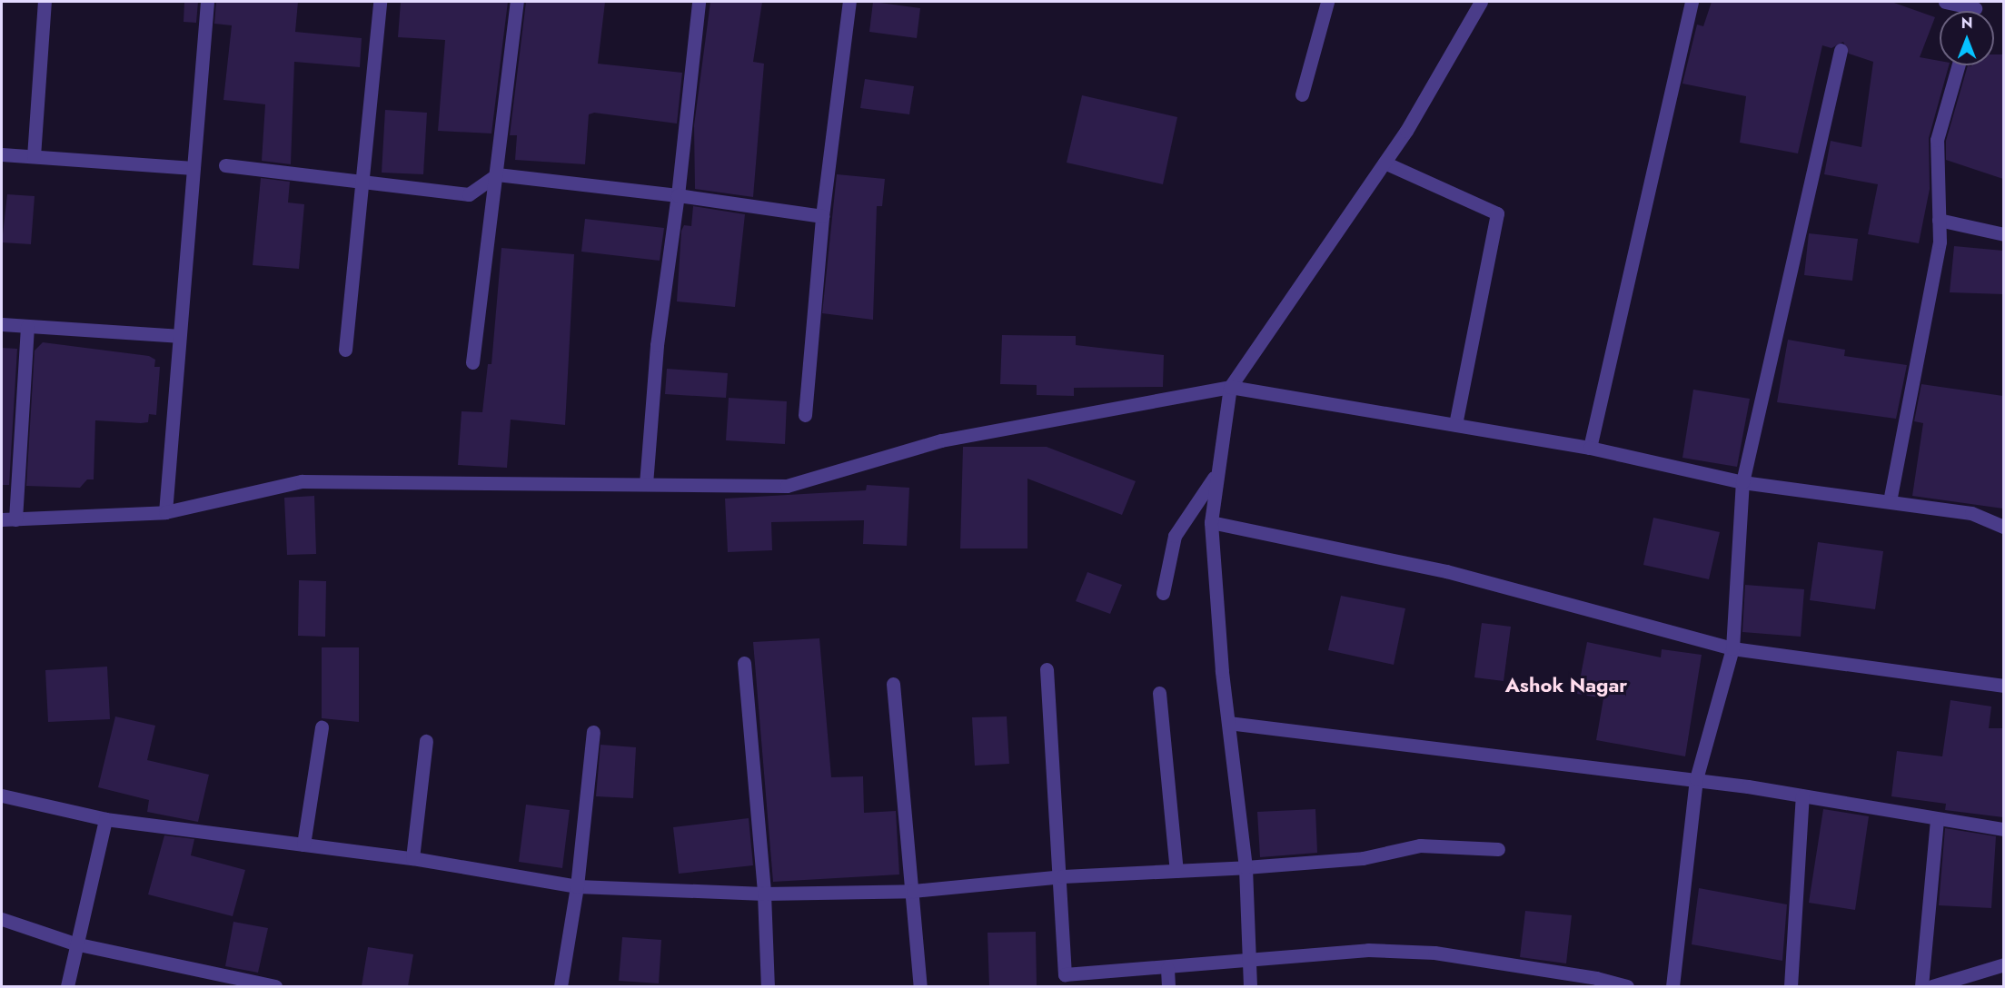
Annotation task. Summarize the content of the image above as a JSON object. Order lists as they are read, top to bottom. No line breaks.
{"districts":["Ashok Nagar"],"north":"top"}
